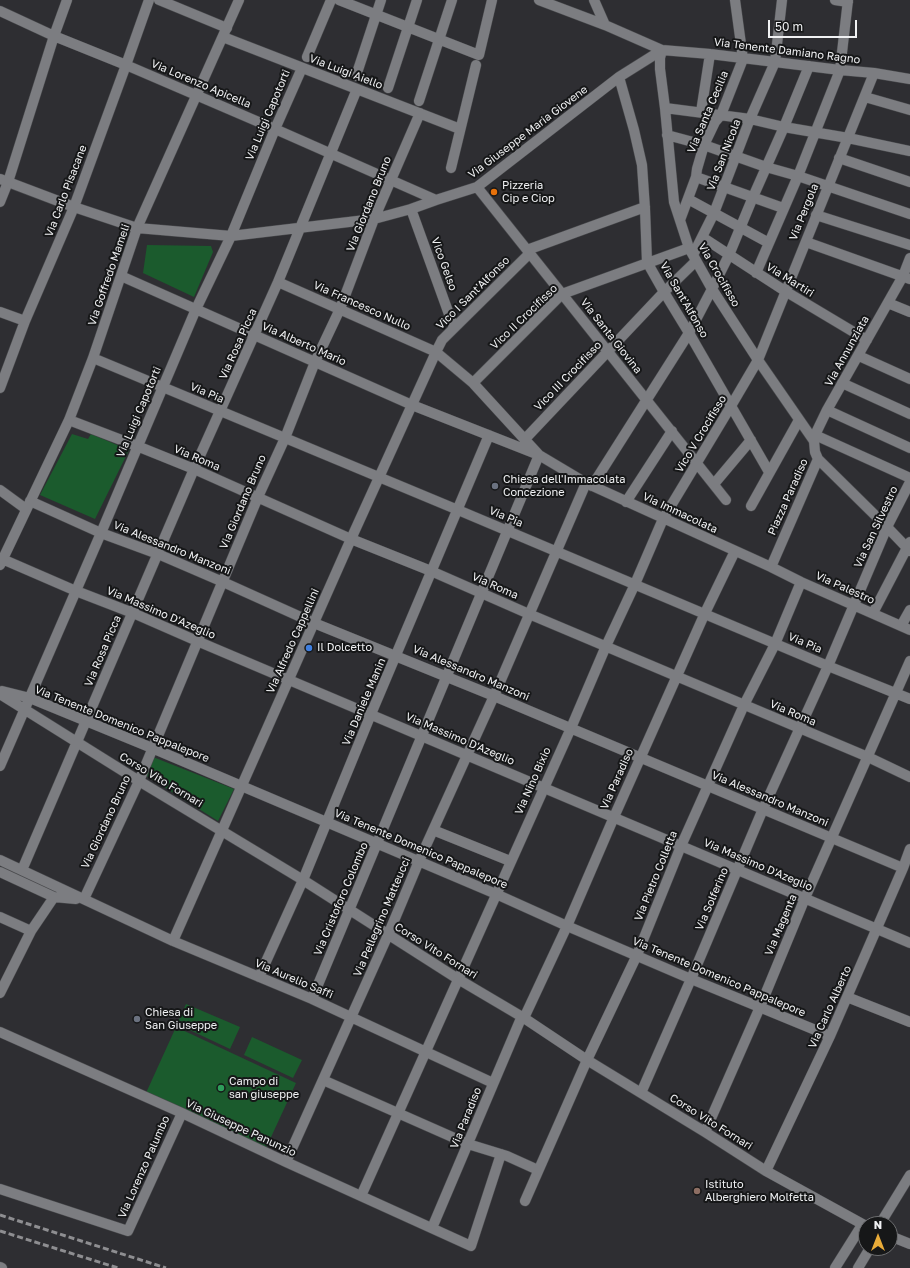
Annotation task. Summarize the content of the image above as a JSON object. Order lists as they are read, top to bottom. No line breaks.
{"streets":{"street":["Via Tenente Damiano Ragno","Via Luigi Aiello","Via Lorenzo Apicella","Via Santa Cecilia","Via Luigi Capotorti","Via Giuseppe Maria Giovene","Via San Nicola","Via Carlo Pisacane","Via Giordano Bruno","Via Pergola","Vico Gelso","Via Goffredo Mameli","Via Crocifisso","Via Martiri","Vico I Sant'Alfonso","Via Sant'Alfonso","Via Francesco Nullo","Vico II Crocifisso","Via Santa Giovina","Via Rosa Picca","Via Alberto Mario","Via Annunziata","Vico III Crocifisso","Via Pia","Vico V Crocifisso","Via Roma","Piazza Paradiso","Via Immacolata","Via San Silvestro","Via Alessandro Manzoni","Via Palestro","Via Massimo D'Azeglio","Via Alfredo Cappellini","Via Daniele Manin","Via Tenente Domenico Pappalepore","Via Paradiso","Corso Vito Fornari","Via Nino Bixio","Via Pietro Colletta","Via Cristoforo Colombo","Via Solferino","Via Pellegrino Matteucci","Via Magenta","Via Aurelio Saffi","Via Carlo Alberto","Via Giuseppe Panunzio","Via Lorenzo Palumbo"]},"crossings":[["Via Tenente Damiano Ragno","Via Santa Cecilia"],["Via Tenente Damiano Ragno","Via Giuseppe Maria Giovene"],["Via Tenente Damiano Ragno","Via San Nicola"],["Via Tenente Damiano Ragno","Via Pergola"],["Via Tenente Damiano Ragno","Via Crocifisso"],["Via Tenente Damiano Ragno","Via Pellegrino Matteucci"],["Via Luigi Aiello","Via Luigi Capotorti"],["Via Luigi Aiello","Via Giordano Bruno"],["Via Luigi Aiello","Via Goffredo Mameli"],["Via Luigi Aiello","Via Rosa Picca"],["Via Lorenzo Apicella","Via Luigi Capotorti"],["Via Lorenzo Apicella","Via Giuseppe Maria Giovene"],["Via Lorenzo Apicella","Via Carlo Pisacane"],["Via Lorenzo Apicella","Via Giordano Bruno"],["Via Lorenzo Apicella","Via Goffredo Mameli"],["Via Lorenzo Apicella","Via Rosa Picca"],["Via Santa Cecilia","Via Crocifisso"],["Via Luigi Capotorti","Via Giuseppe Maria Giovene"],["Via Luigi Capotorti","Via Alberto Mario"],["Via Luigi Capotorti","Via Pia"],["Via Luigi Capotorti","Via Roma"],["Via Luigi Capotorti","Via Alessandro Manzoni"],["Via Luigi Capotorti","Via Massimo D'Azeglio"],["Via Luigi Capotorti","Via Tenente Domenico Pappalepore"],["Via Luigi Capotorti","Corso Vito Fornari"],["Via Giuseppe Maria Giovene","Via Carlo Pisacane"],["Via Giuseppe Maria Giovene","Via Giordano Bruno"],["Via Giuseppe Maria Giovene","Vico Gelso"],["Via Giuseppe Maria Giovene","Via Goffredo Mameli"],["Via Giuseppe Maria Giovene","Via Crocifisso"],["Via Giuseppe Maria Giovene","Via Sant'Alfonso"],["Via Giuseppe Maria Giovene","Via Santa Giovina"],["Via Giuseppe Maria Giovene","Via Rosa Picca"],["Via San Nicola","Via Crocifisso"],["Via San Nicola","Via Martiri"],["Via San Nicola","Vico II Crocifisso"],["Via San Nicola","Vico III Crocifisso"],["Via Giordano Bruno","Via Francesco Nullo"],["Via Giordano Bruno","Via Alberto Mario"],["Via Giordano Bruno","Via Pia"],["Via Giordano Bruno","Via Roma"],["Via Giordano Bruno","Via Alessandro Manzoni"],["Via Giordano Bruno","Via Massimo D'Azeglio"],["Via Giordano Bruno","Via Tenente Domenico Pappalepore"],["Via Giordano Bruno","Corso Vito Fornari"],["Via Giordano Bruno","Via Aurelio Saffi"],["Via Pergola","Via Crocifisso"],["Via Pergola","Via Martiri"],["Via Pergola","Vico V Crocifisso"],["Vico Gelso","Vico I Sant'Alfonso"],["Via Goffredo Mameli","Via Alberto Mario"],["Via Goffredo Mameli","Via Pia"],["Via Goffredo Mameli","Via Roma"],["Via Goffredo Mameli","Via Alessandro Manzoni"],["Via Goffredo Mameli","Via Massimo D'Azeglio"],["Via Crocifisso","Vico II Crocifisso"],["Via Crocifisso","Via Annunziata"],["Via Crocifisso","Vico III Crocifisso"],["Via Crocifisso","Vico V Crocifisso"],["Via Crocifisso","Via Pellegrino Matteucci"],["Via Martiri","Via Annunziata"],["Via Martiri","Via Pellegrino Matteucci"],["Vico I Sant'Alfonso","Via Sant'Alfonso"],["Vico I Sant'Alfonso","Via Francesco Nullo"],["Vico I Sant'Alfonso","Via Santa Giovina"],["Vico I Sant'Alfonso","Via Immacolata"],["Vico I Sant'Alfonso","Via Alfredo Cappellini"],["Via Sant'Alfonso","Vico II Crocifisso"],["Via Sant'Alfonso","Vico III Crocifisso"],["Via Sant'Alfonso","Vico V Crocifisso"],["Via Sant'Alfonso","Via Pellegrino Matteucci"],["Via Francesco Nullo","Via Rosa Picca"],["Via Francesco Nullo","Via Immacolata"],["Via Francesco Nullo","Via Alfredo Cappellini"],["Vico II Crocifisso","Via Santa Giovina"],["Vico II Crocifisso","Vico III Crocifisso"],["Vico II Crocifisso","Via Immacolata"],["Via Santa Giovina","Vico III Crocifisso"],["Via Santa Giovina","Vico V Crocifisso"],["Via Santa Giovina","Via Pellegrino Matteucci"],["Via Rosa Picca","Via Alberto Mario"],["Via Rosa Picca","Via Pia"],["Via Rosa Picca","Via Roma"],["Via Rosa Picca","Via Alessandro Manzoni"],["Via Rosa Picca","Via Massimo D'Azeglio"],["Via Rosa Picca","Via Tenente Domenico Pappalepore"],["Via Rosa Picca","Corso Vito Fornari"],["Via Rosa Picca","Via Aurelio Saffi"],["Via Alberto Mario","Via Immacolata"],["Via Alberto Mario","Via Alfredo Cappellini"],["Vico III Crocifisso","Via Immacolata"],["Via Pia","Via Alfredo Cappellini"],["Via Pia","Via Daniele Manin"],["Via Pia","Via Paradiso"],["Via Pia","Via Nino Bixio"],["Via Pia","Via Pietro Colletta"],["Via Pia","Via Cristoforo Colombo"],["Via Pia","Via Solferino"],["Via Pia","Via Pellegrino Matteucci"],["Via Pia","Via Magenta"],["Vico V Crocifisso","Via Immacolata"],["Vico V Crocifisso","Via Nino Bixio"],["Via Roma","Via Alfredo Cappellini"],["Via Roma","Via Daniele Manin"],["Via Roma","Via Paradiso"],["Via Roma","Via Nino Bixio"],["Via Roma","Via Pietro Colletta"],["Via Roma","Via Cristoforo Colombo"],["Via Roma","Via Solferino"],["Via Roma","Via Pellegrino Matteucci"],["Via Roma","Via Magenta"],["Piazza Paradiso","Via Immacolata"],["Piazza Paradiso","Via San Silvestro"],["Piazza Paradiso","Via Palestro"],["Via Immacolata","Via Palestro"],["Via Immacolata","Via Alfredo Cappellini"],["Via Immacolata","Via Daniele Manin"],["Via Immacolata","Via Paradiso"],["Via Immacolata","Via Nino Bixio"],["Via Immacolata","Via Cristoforo Colombo"],["Via Immacolata","Via Pellegrino Matteucci"],["Via San Silvestro","Via Palestro"],["Via San Silvestro","Via Solferino"],["Via Alessandro Manzoni","Via Alfredo Cappellini"],["Via Alessandro Manzoni","Via Daniele Manin"],["Via Alessandro Manzoni","Via Paradiso"],["Via Alessandro Manzoni","Via Nino Bixio"],["Via Alessandro Manzoni","Via Pietro Colletta"],["Via Alessandro Manzoni","Via Cristoforo Colombo"],["Via Alessandro Manzoni","Via Solferino"],["Via Alessandro Manzoni","Via Pellegrino Matteucci"],["Via Alessandro Manzoni","Via Magenta"],["Via Alessandro Manzoni","Via Carlo Alberto"],["Via Palestro","Via Pietro Colletta"],["Via Palestro","Via Solferino"],["Via Massimo D'Azeglio","Via Alfredo Cappellini"],["Via Massimo D'Azeglio","Via Daniele Manin"],["Via Massimo D'Azeglio","Via Paradiso"],["Via Massimo D'Azeglio","Via Nino Bixio"],["Via Massimo D'Azeglio","Via Pietro Colletta"],["Via Massimo D'Azeglio","Via Cristoforo Colombo"],["Via Massimo D'Azeglio","Via Solferino"],["Via Massimo D'Azeglio","Via Pellegrino Matteucci"],["Via Massimo D'Azeglio","Via Magenta"],["Via Massimo D'Azeglio","Via Carlo Alberto"],["Via Alfredo Cappellini","Via Tenente Domenico Pappalepore"],["Via Alfredo Cappellini","Corso Vito Fornari"],["Via Alfredo Cappellini","Via Aurelio Saffi"],["Via Daniele Manin","Via Tenente Domenico Pappalepore"],["Via Daniele Manin","Corso Vito Fornari"],["Via Daniele Manin","Via Aurelio Saffi"],["Via Tenente Domenico Pappalepore","Via Paradiso"],["Via Tenente Domenico Pappalepore","Via Nino Bixio"],["Via Tenente Domenico Pappalepore","Via Pietro Colletta"],["Via Tenente Domenico Pappalepore","Via Cristoforo Colombo"],["Via Tenente Domenico Pappalepore","Via Solferino"],["Via Tenente Domenico Pappalepore","Via Pellegrino Matteucci"],["Via Tenente Domenico Pappalepore","Via Magenta"],["Via Tenente Domenico Pappalepore","Via Carlo Alberto"],["Via Paradiso","Corso Vito Fornari"],["Via Paradiso","Via Aurelio Saffi"],["Via Paradiso","Via Giuseppe Panunzio"],["Corso Vito Fornari","Via Nino Bixio"],["Corso Vito Fornari","Via Pietro Colletta"],["Corso Vito Fornari","Via Cristoforo Colombo"],["Corso Vito Fornari","Via Solferino"],["Corso Vito Fornari","Via Pellegrino Matteucci"],["Corso Vito Fornari","Via Magenta"],["Corso Vito Fornari","Via Carlo Alberto"],["Via Nino Bixio","Via Aurelio Saffi"],["Via Nino Bixio","Via Giuseppe Panunzio"],["Via Cristoforo Colombo","Via Aurelio Saffi"],["Via Pellegrino Matteucci","Via Aurelio Saffi"],["Via Pellegrino Matteucci","Via Giuseppe Panunzio"],["Via Giuseppe Panunzio","Via Lorenzo Palumbo"]],"places":["Pizzeria Cip e Ciop","Chiesa dell'Immacolata Concezione","Il Dolcetto","Chiesa di San Giuseppe","Campo di san giuseppe","Istituto Alberghiero Molfetta"],"scale_bar":"50 m","north":"top"}
